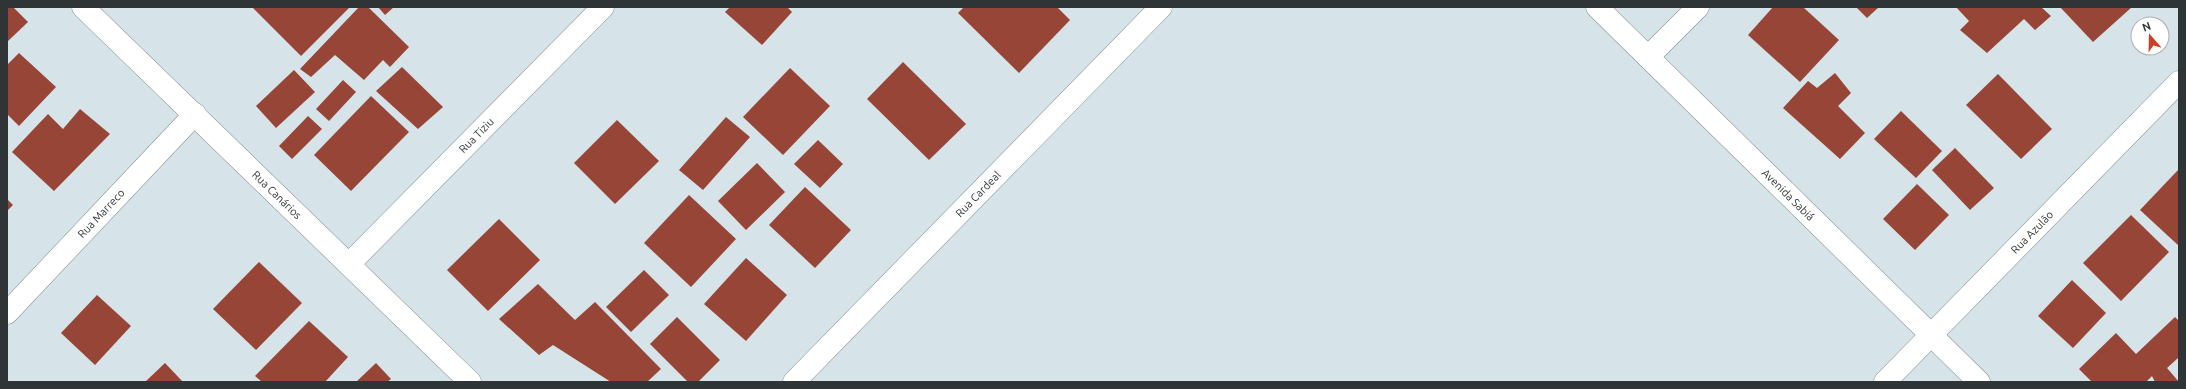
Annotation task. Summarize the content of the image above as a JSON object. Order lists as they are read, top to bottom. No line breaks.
{"streets":{"street":["Rua Tiziu","Rua Canários","Rua Cardeal","Avenida Sabiá","Rua Marreco","Rua Azulão"]},"crossings":[["Rua Tiziu","Rua Canários"],["Rua Canários","Rua Marreco"],["Avenida Sabiá","Rua Azulão"]],"north":"top"}
